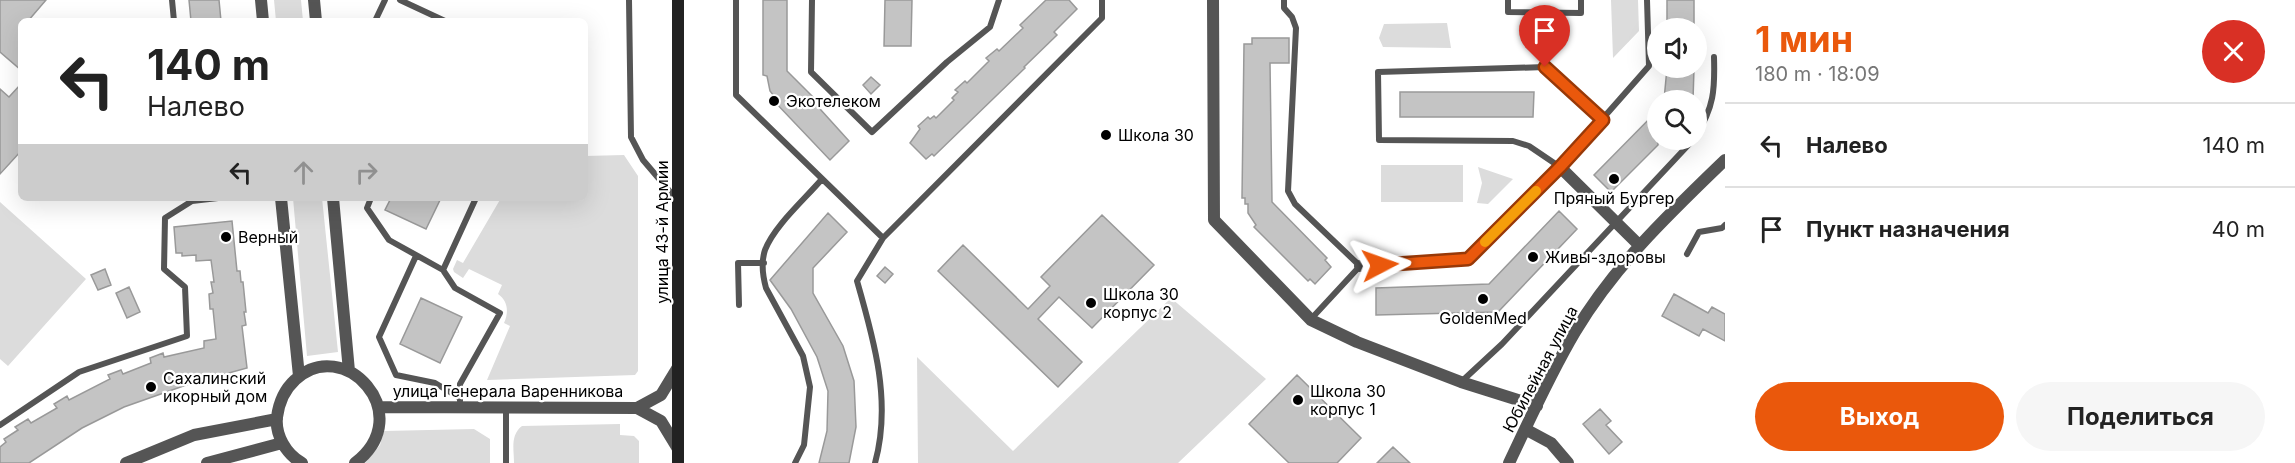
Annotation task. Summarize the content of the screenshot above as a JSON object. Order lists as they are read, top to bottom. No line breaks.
{"streets":{"main road":["улица 43-й Армии"],"street":["Юбилейная улица","улица Генерала Варенникова"]},"crossings":[["улица 43-й Армии","улица Генерала Варенникова"]],"places":["Экотелеком","Школа 30","Пряный Бургер","Верный","Живы-здоровы","GoldenMed","Школа 30 корпус 2","Сахалинский икорный дом","Школа 30 корпус 1"],"page":{"heading":["1 мин","180 m · 18:09"],"turn":["140 m","Налево"],"list":[{"name":"Налево","value":"140 m"},{"name":"Пункт назначения","value":"40 m"}],"buttons":["Выход","Поделиться"]}}
